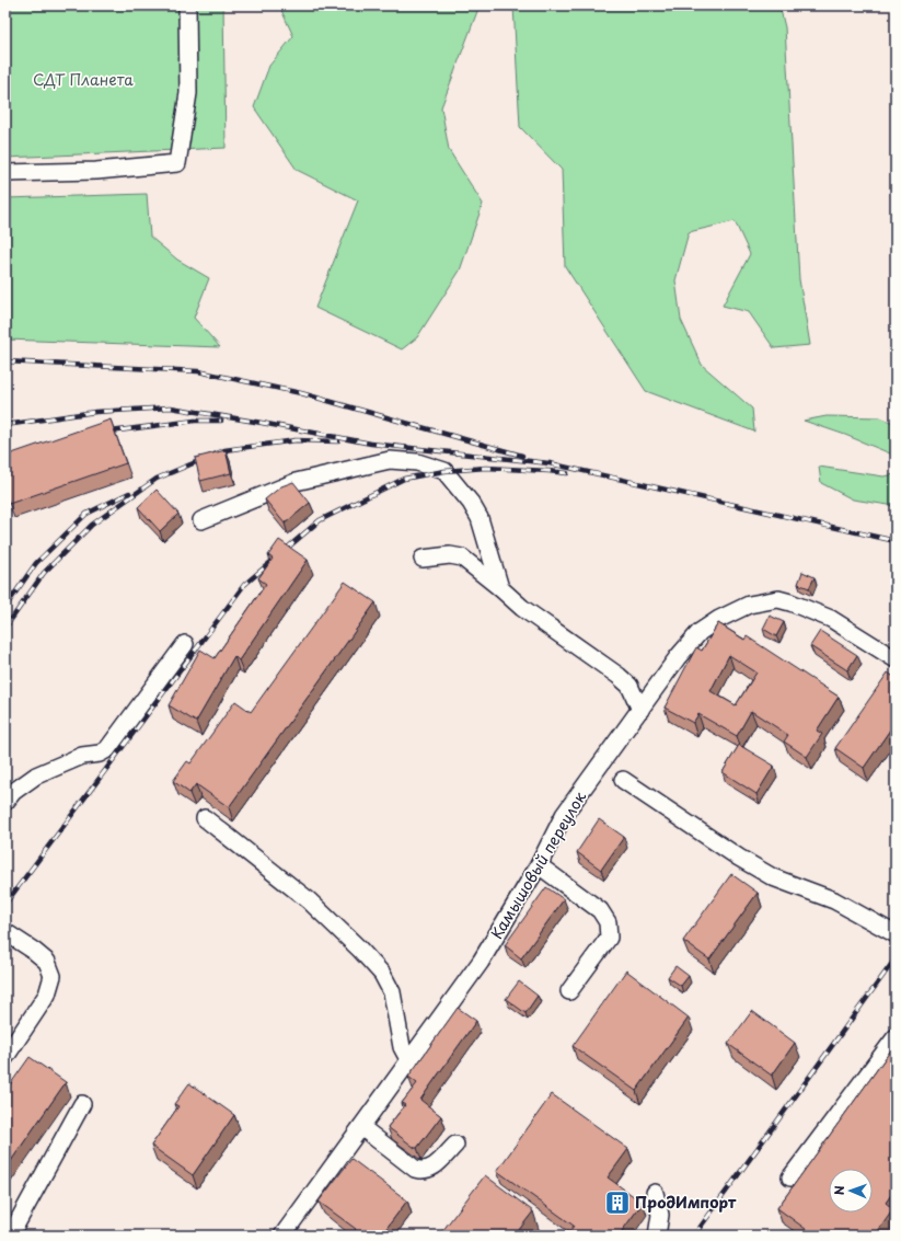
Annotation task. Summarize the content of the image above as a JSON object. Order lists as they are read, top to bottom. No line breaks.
{"streets":{"street":["Камышовый переулок"]},"parks":["СДТ Планета"],"places":{"building":["ПродИмпорт"]},"north":"left"}
